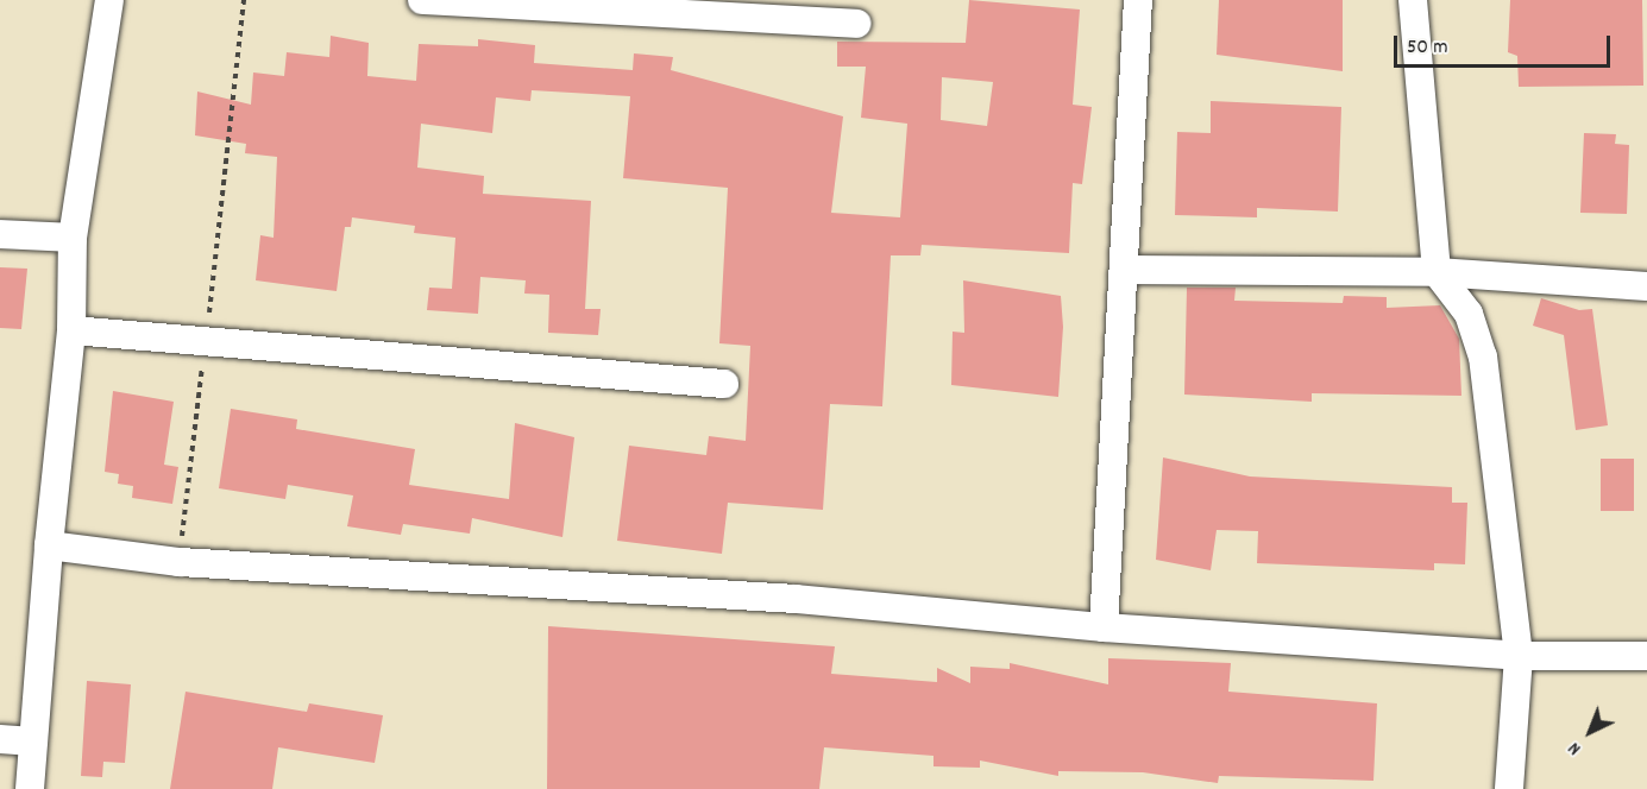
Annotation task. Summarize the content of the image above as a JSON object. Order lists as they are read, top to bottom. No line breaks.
{"scale_bar":"50 m","north":"bottom left"}
